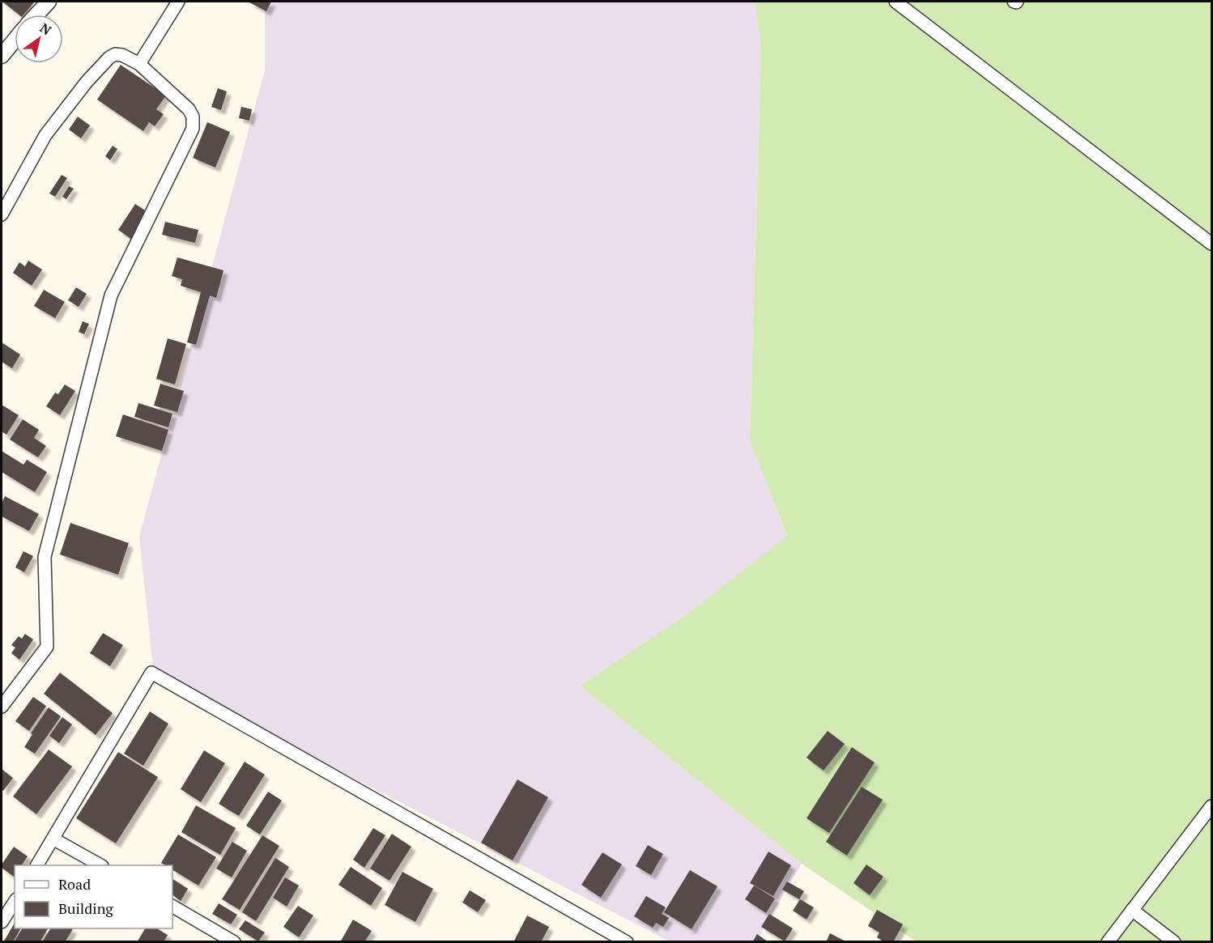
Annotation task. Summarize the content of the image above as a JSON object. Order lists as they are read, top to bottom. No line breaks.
{"legend":["Road","Building"],"north":"top right"}
